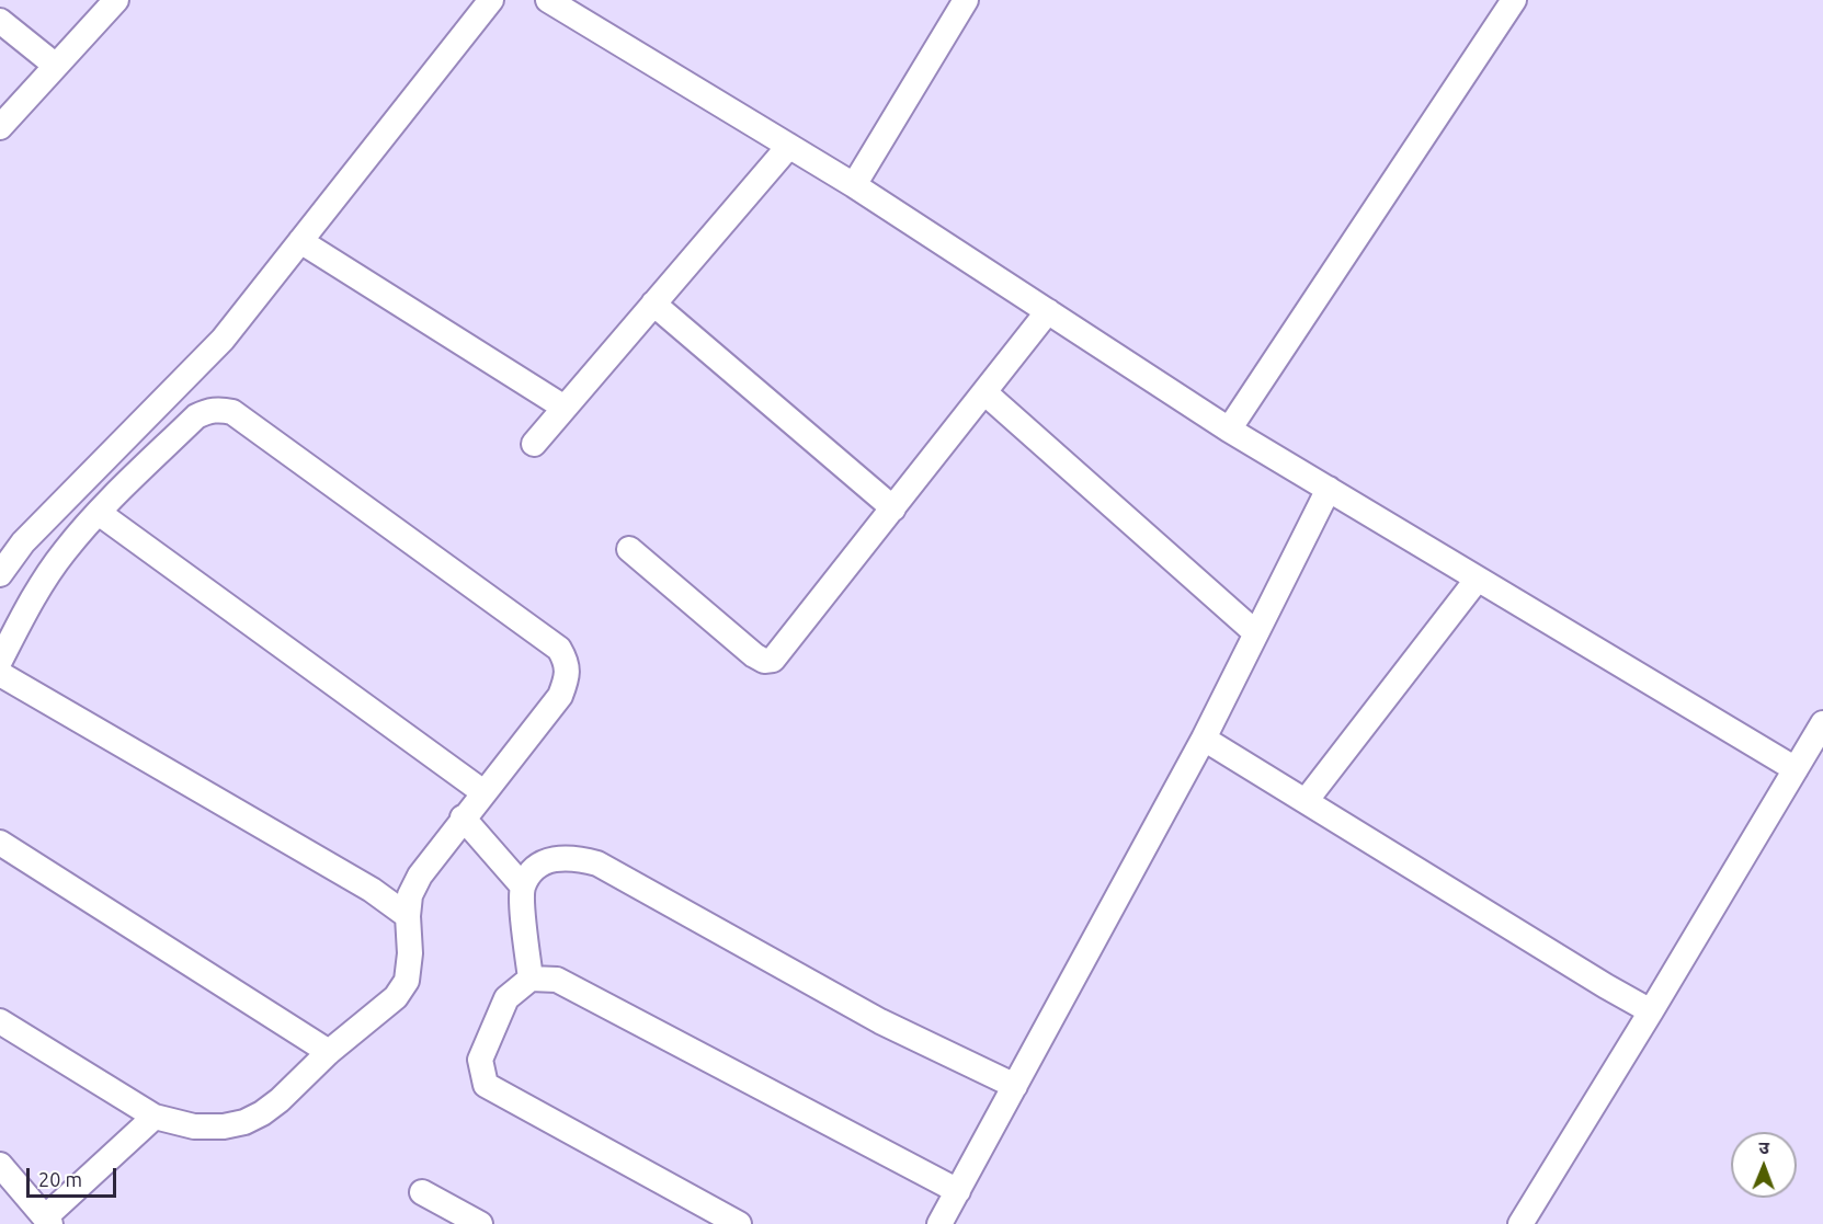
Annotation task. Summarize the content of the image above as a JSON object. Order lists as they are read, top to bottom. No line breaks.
{"scale_bar":"20 m","north":"top"}
